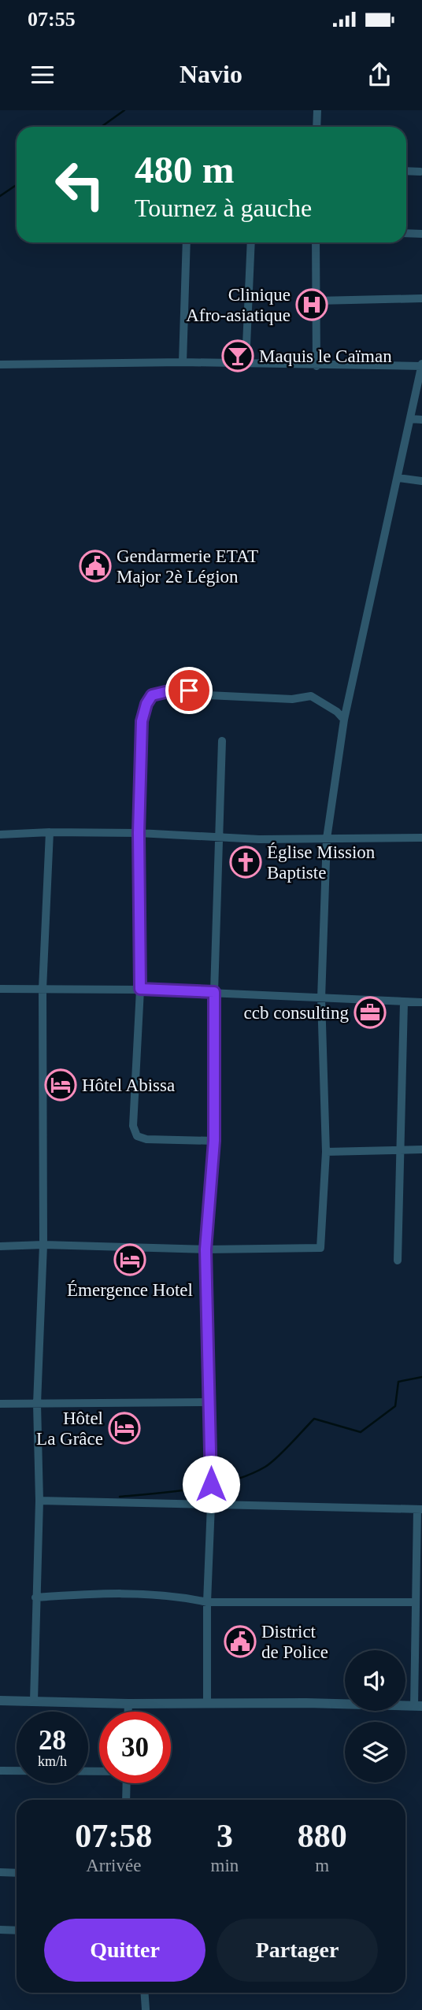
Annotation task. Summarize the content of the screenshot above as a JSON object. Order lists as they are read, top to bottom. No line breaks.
{"places":{"hospital":["Clinique Afro-asiatique"],"bar":["Maquis le Caïman"],"public building":["Gendarmerie ETAT Major 2è Légion","District de Police"],"church":["Église Mission Baptiste"],"office":["ccb consulting"],"hotel":["Hôtel Abissa","Émergence Hotel","Hôtel La Grâce"]},"page":{"status":"07:55","header":"Navio","turn":["480 m","Tournez à gauche"],"speed":"28 km/h","limit":"30","eta":["07:58","Arrivée","3","min","880","m"],"buttons":["Quitter","Partager"]}}
